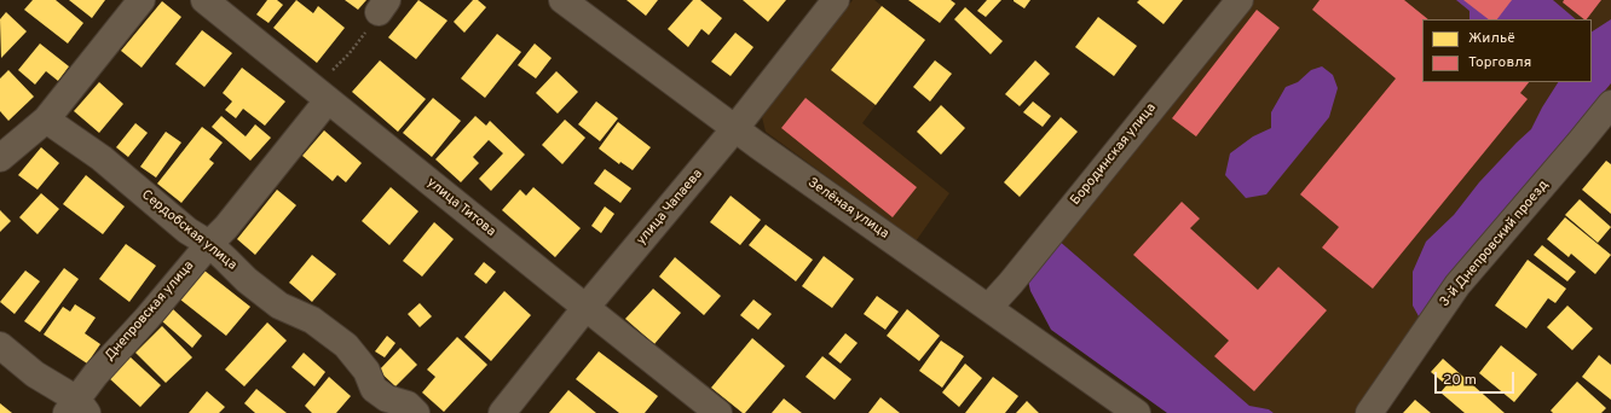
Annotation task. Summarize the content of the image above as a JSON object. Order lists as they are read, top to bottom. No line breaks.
{"streets":{"street":["Бородинская улица","улица Титова","улица Чапаева","Зелёная улица","Сердобская улица","3-й Днепровский проезд","Днепровская улица"]},"crossings":[["Бородинская улица","Зелёная улица"],["улица Титова","улица Чапаева"],["улица Титова","Днепровская улица"],["улица Чапаева","Зелёная улица"],["Сердобская улица","Днепровская улица"]],"legend":["Жильё","Торговля"],"scale_bar":"20 m"}
